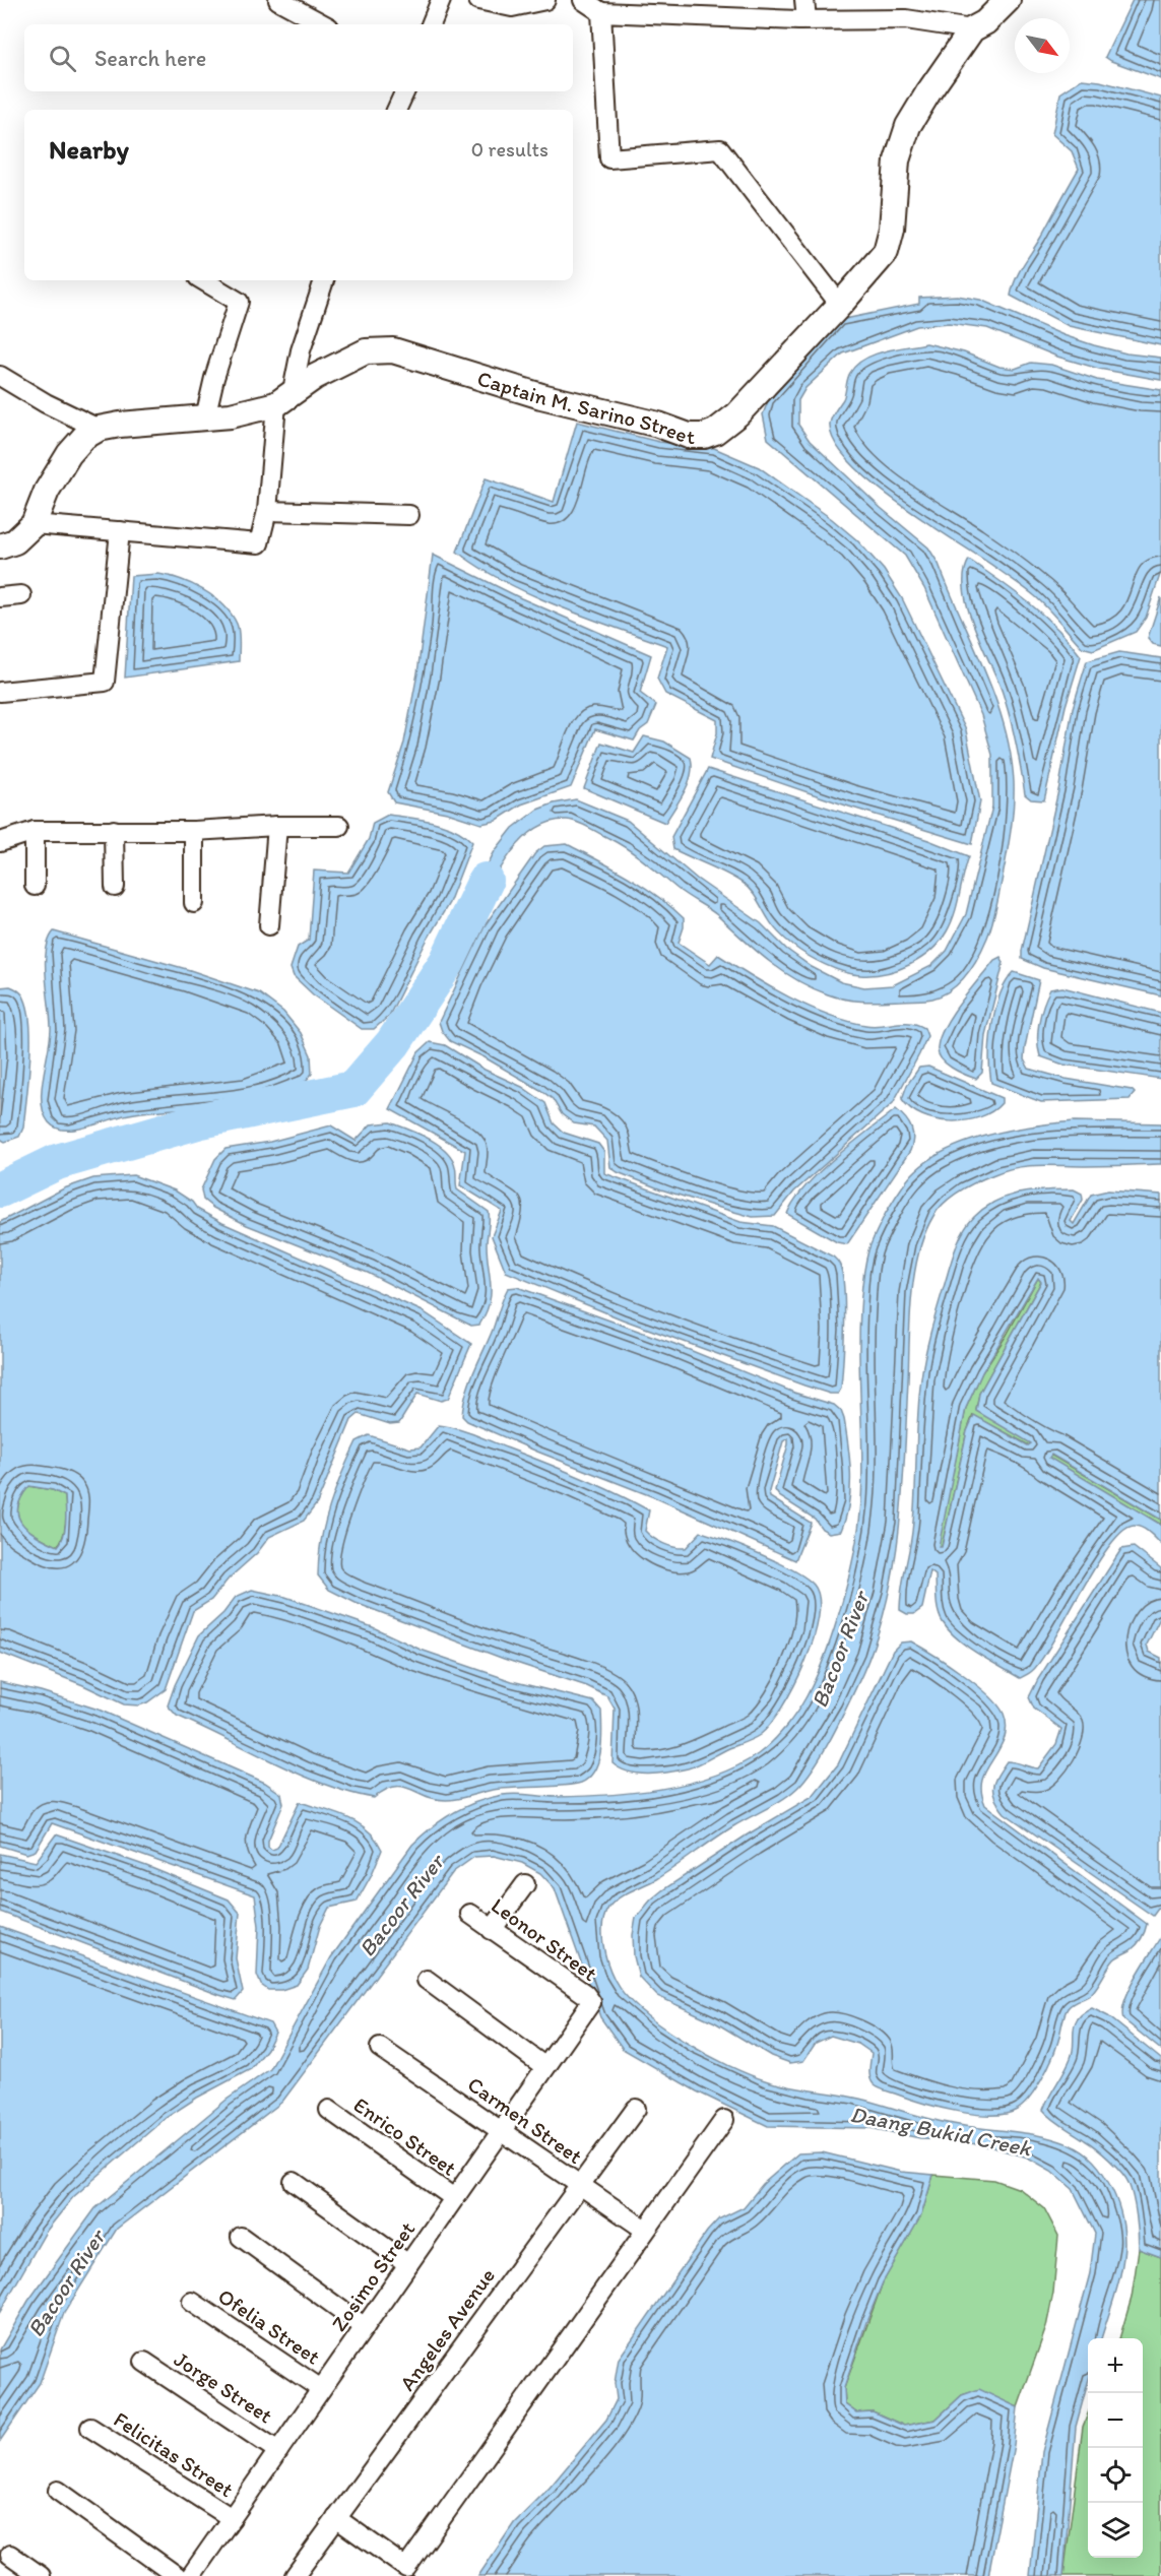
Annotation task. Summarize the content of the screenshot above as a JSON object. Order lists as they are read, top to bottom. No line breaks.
{"streets":{"street":["Captain M. Sarino Street","Leonor Street","Carmen Street","Enrico Street","Zosimo Street","Ofelia Street","Angeles Avenue","Jorge Street","Felicitas Street"]},"crossings":[["Leonor Street","Zosimo Street"],["Carmen Street","Zosimo Street"],["Carmen Street","Angeles Avenue"],["Enrico Street","Zosimo Street"],["Zosimo Street","Ofelia Street"],["Zosimo Street","Jorge Street"],["Zosimo Street","Felicitas Street"]],"water":["Bacoor River","Daang Bukid Creek"],"north":"bottom right","page":{"search":"Search here","heading":["Nearby","0 results"],"map_buttons":["+","−"]}}
